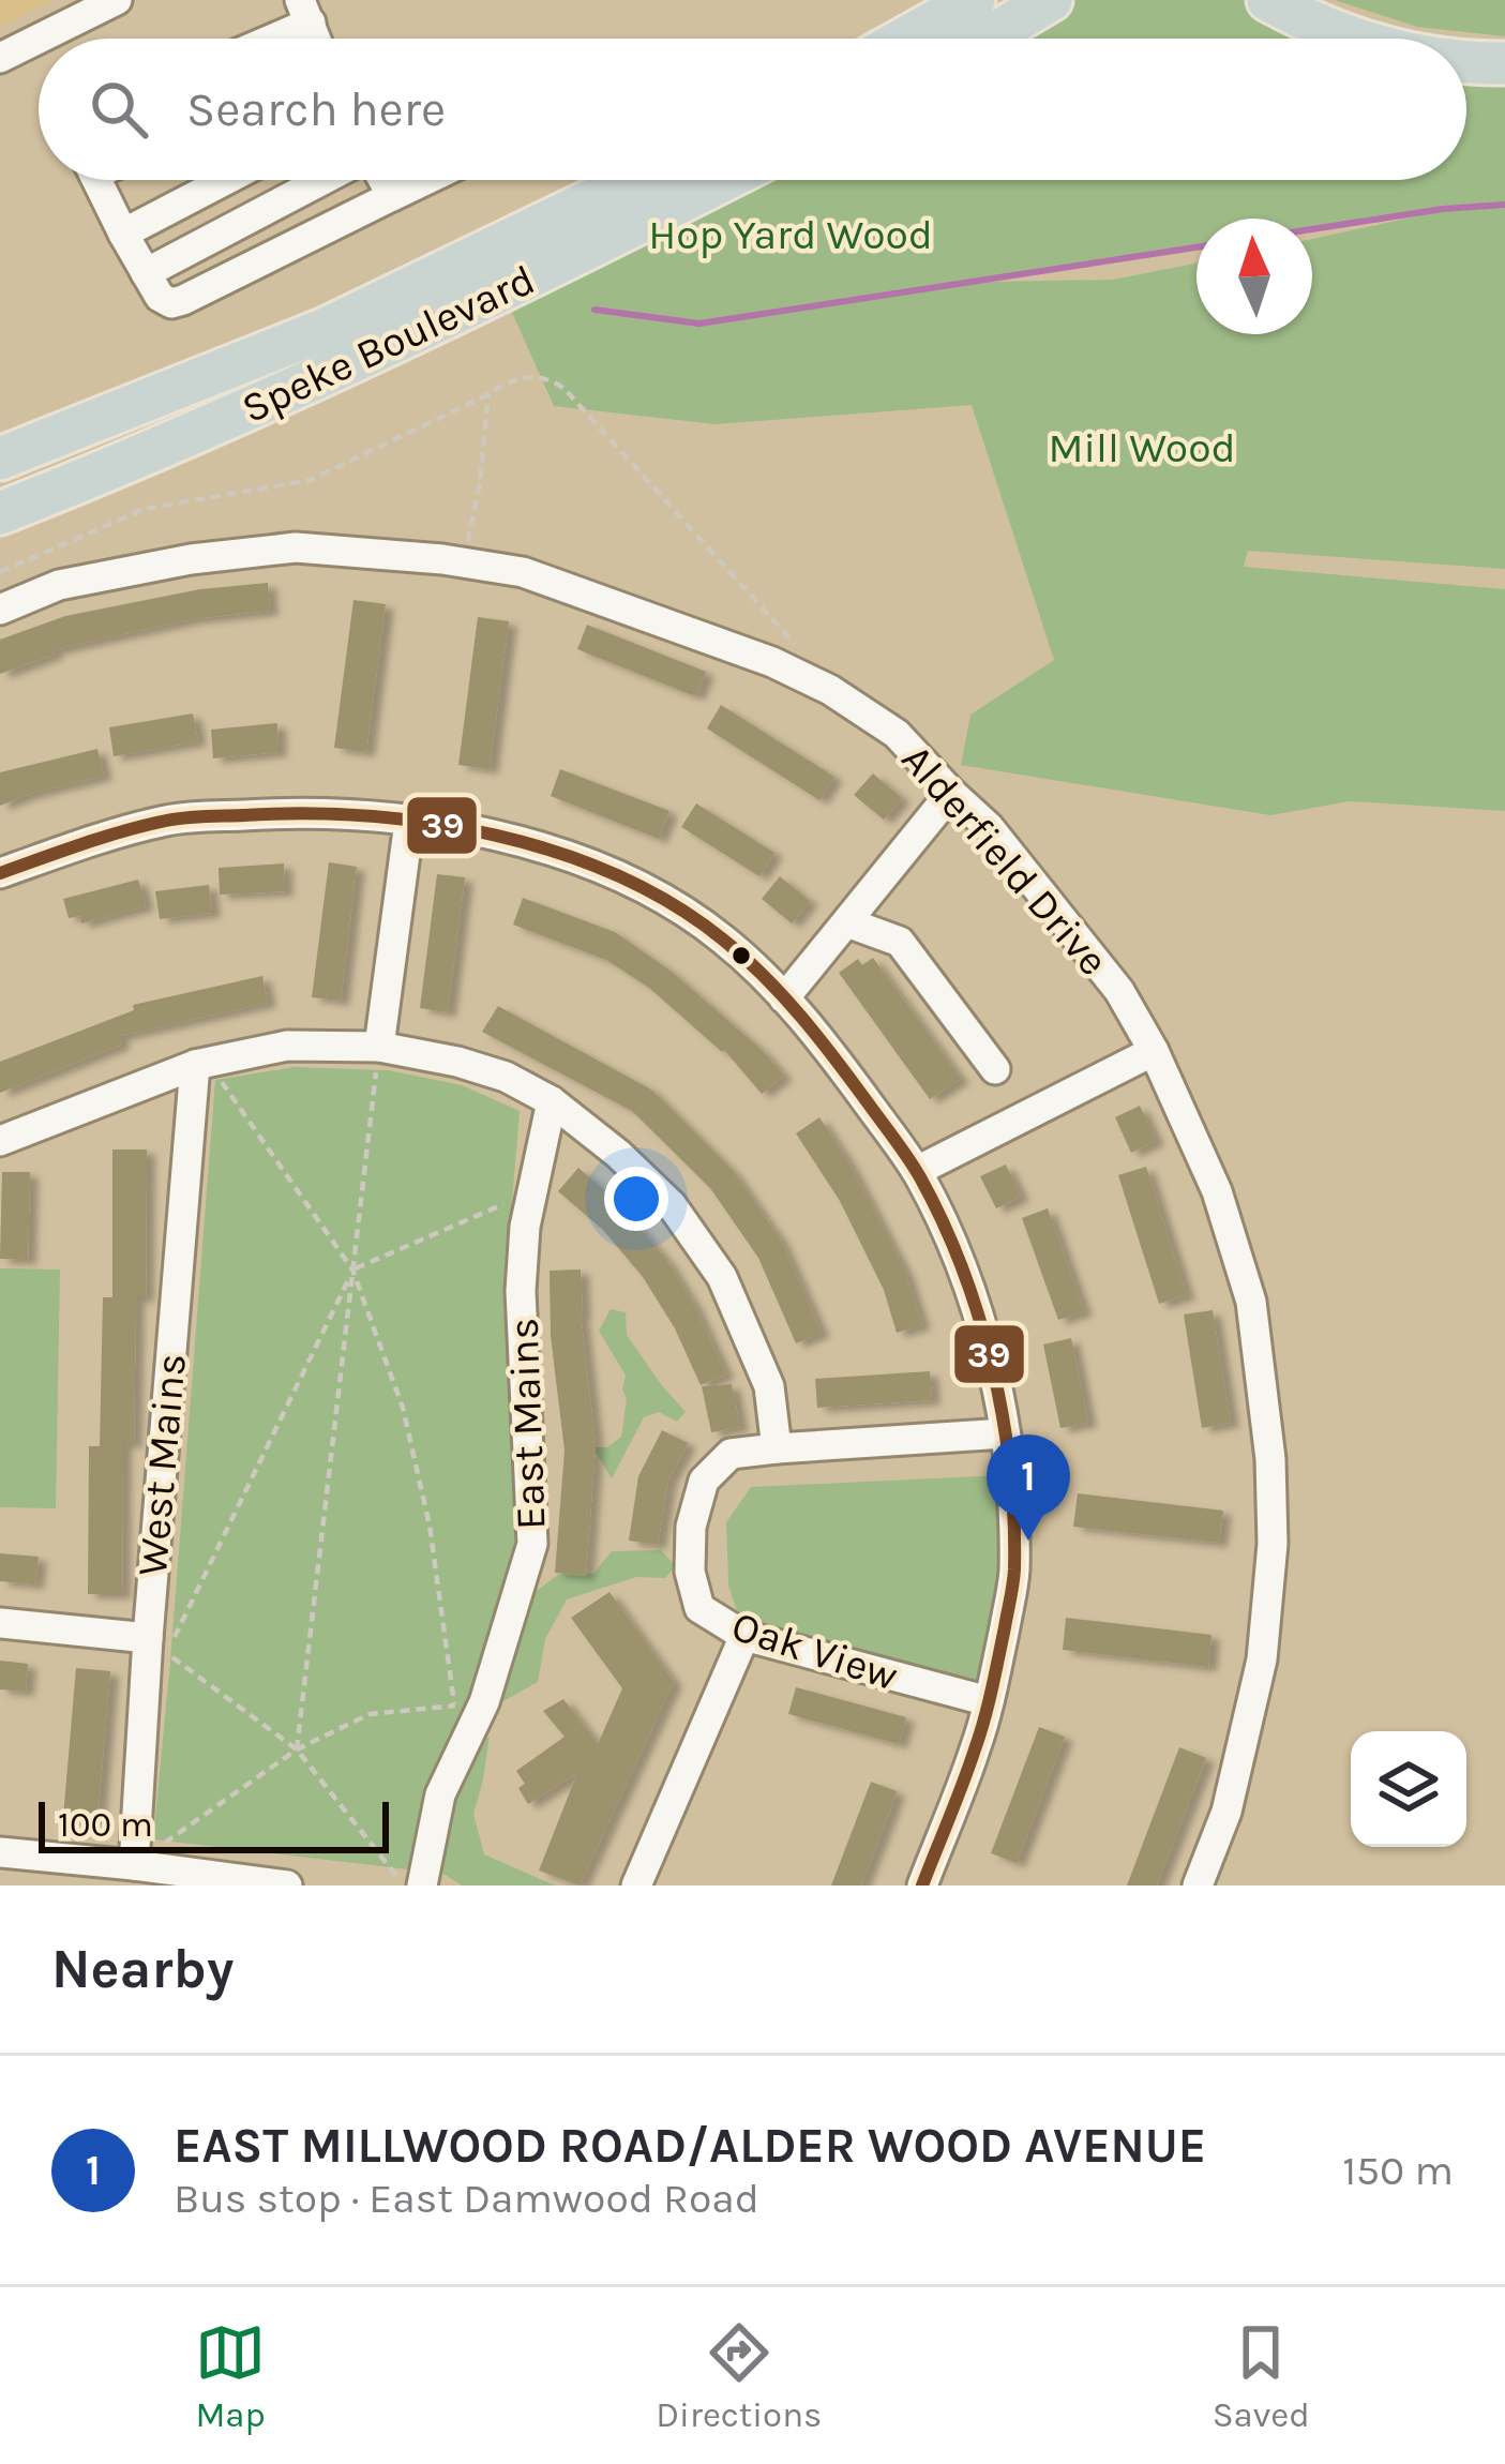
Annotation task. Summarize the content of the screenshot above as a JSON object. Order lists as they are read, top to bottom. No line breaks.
{"streets":{"highway":["Speke Boulevard"],"street":["Alderfield Drive","East Mains","West Mains","Oak View"]},"parks":["Hop Yard Wood","Mill Wood"],"lines":["transit line 39"],"scale_bar":"100 m","north":"top","page":{"search":"Search here","pins":"1","scale":"100 m","heading":"Nearby","list":[{"mark":"1","name":"EAST MILLWOOD ROAD/ALDER WOOD AVENUE","note":"Bus stop · East Damwood Road","value":"150 m"}],"nav":["Map","Directions","Saved"]}}
